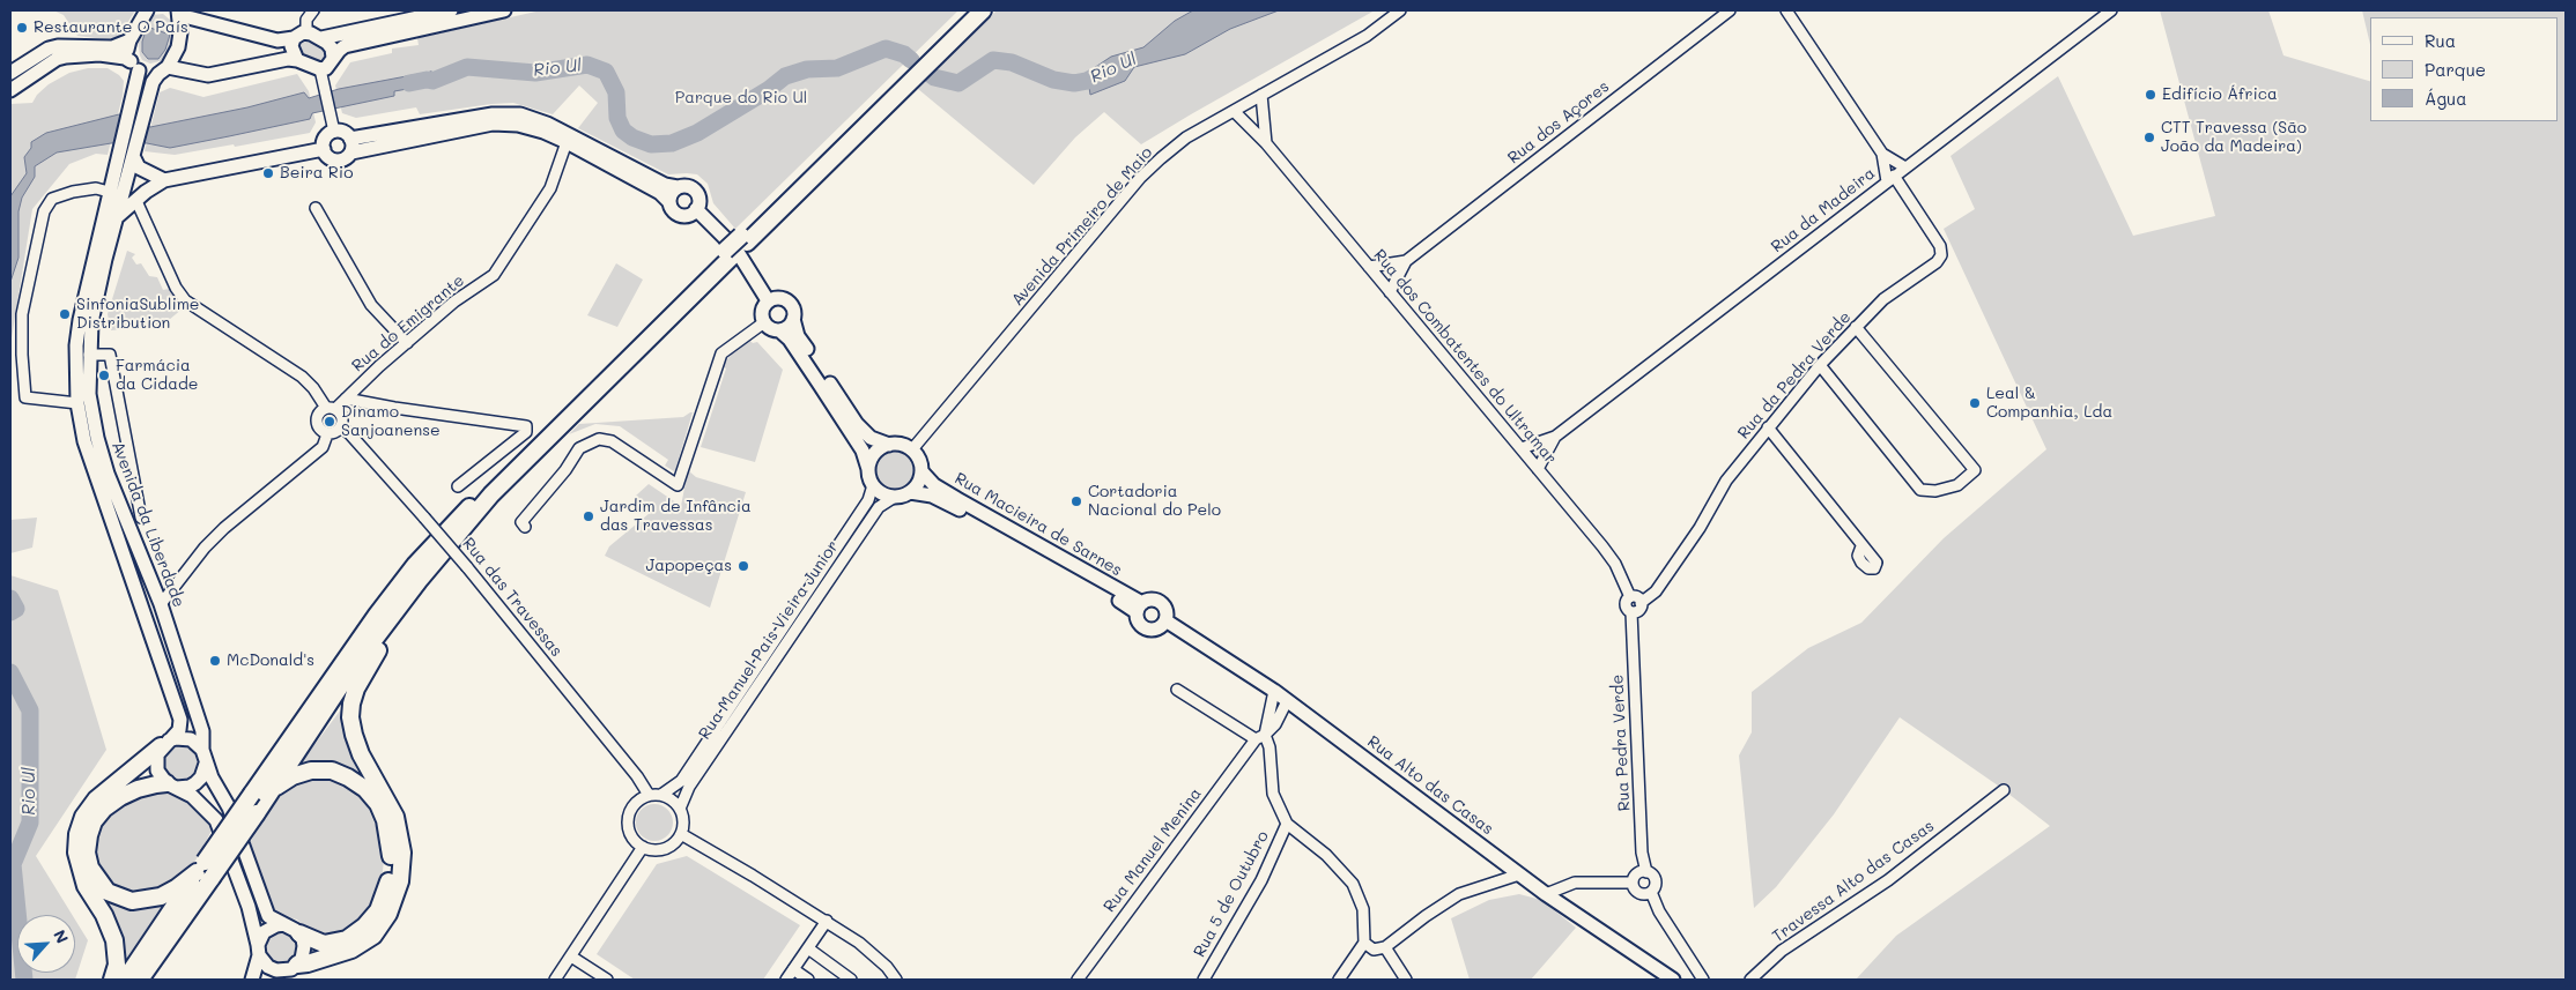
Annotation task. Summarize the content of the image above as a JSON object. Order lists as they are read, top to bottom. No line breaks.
{"streets":{"main road":["Avenida da Liberdade","Rua Macieira de Sarnes","Rua Alto das Casas"],"street":["Rua dos Açores","Rua da Madeira","Avenida Primeiro de Maio","Rua do Emigrante","Rua dos Combatentes do Ultramar","Rua da Pedra Verde","Rua das Travessas","Rua Manuel Pais Vieira Junior","Rua Pedra Verde","Rua Manuel Menina","Travessa Alto das Casas","Rua 5 de Outubro"]},"crossings":[["Rua dos Açores","Rua dos Combatentes do Ultramar"],["Rua da Madeira","Rua dos Combatentes do Ultramar"],["Rua da Madeira","Rua da Pedra Verde"],["Avenida Primeiro de Maio","Rua dos Combatentes do Ultramar"],["Avenida Primeiro de Maio","Rua Macieira de Sarnes"],["Avenida Primeiro de Maio","Rua Manuel Pais Vieira Junior"],["Rua do Emigrante","Rua das Travessas"],["Rua dos Combatentes do Ultramar","Rua da Pedra Verde"],["Rua dos Combatentes do Ultramar","Rua Pedra Verde"],["Rua da Pedra Verde","Rua Pedra Verde"],["Rua Macieira de Sarnes","Rua Manuel Pais Vieira Junior"],["Rua Macieira de Sarnes","Rua Alto das Casas"],["Rua das Travessas","Rua Manuel Pais Vieira Junior"],["Rua Alto das Casas","Rua Manuel Menina"]],"water":["Rio Ul"],"parks":["Parque do Rio Ul"],"places":["Restaurante O País","Edifício África","CTT Travessa (São João da Madeira)","Beira Rio","SinfoniaSublime Distribution","Farmácia da Cidade","Leal & Companhia, Lda","Dínamo Sanjoanense","Cortadoria Nacional do Pelo","Jardim de Infância das Travessas","Japopeças","McDonald's"],"legend":["Rua","Parque","Água"],"north":"top right"}
